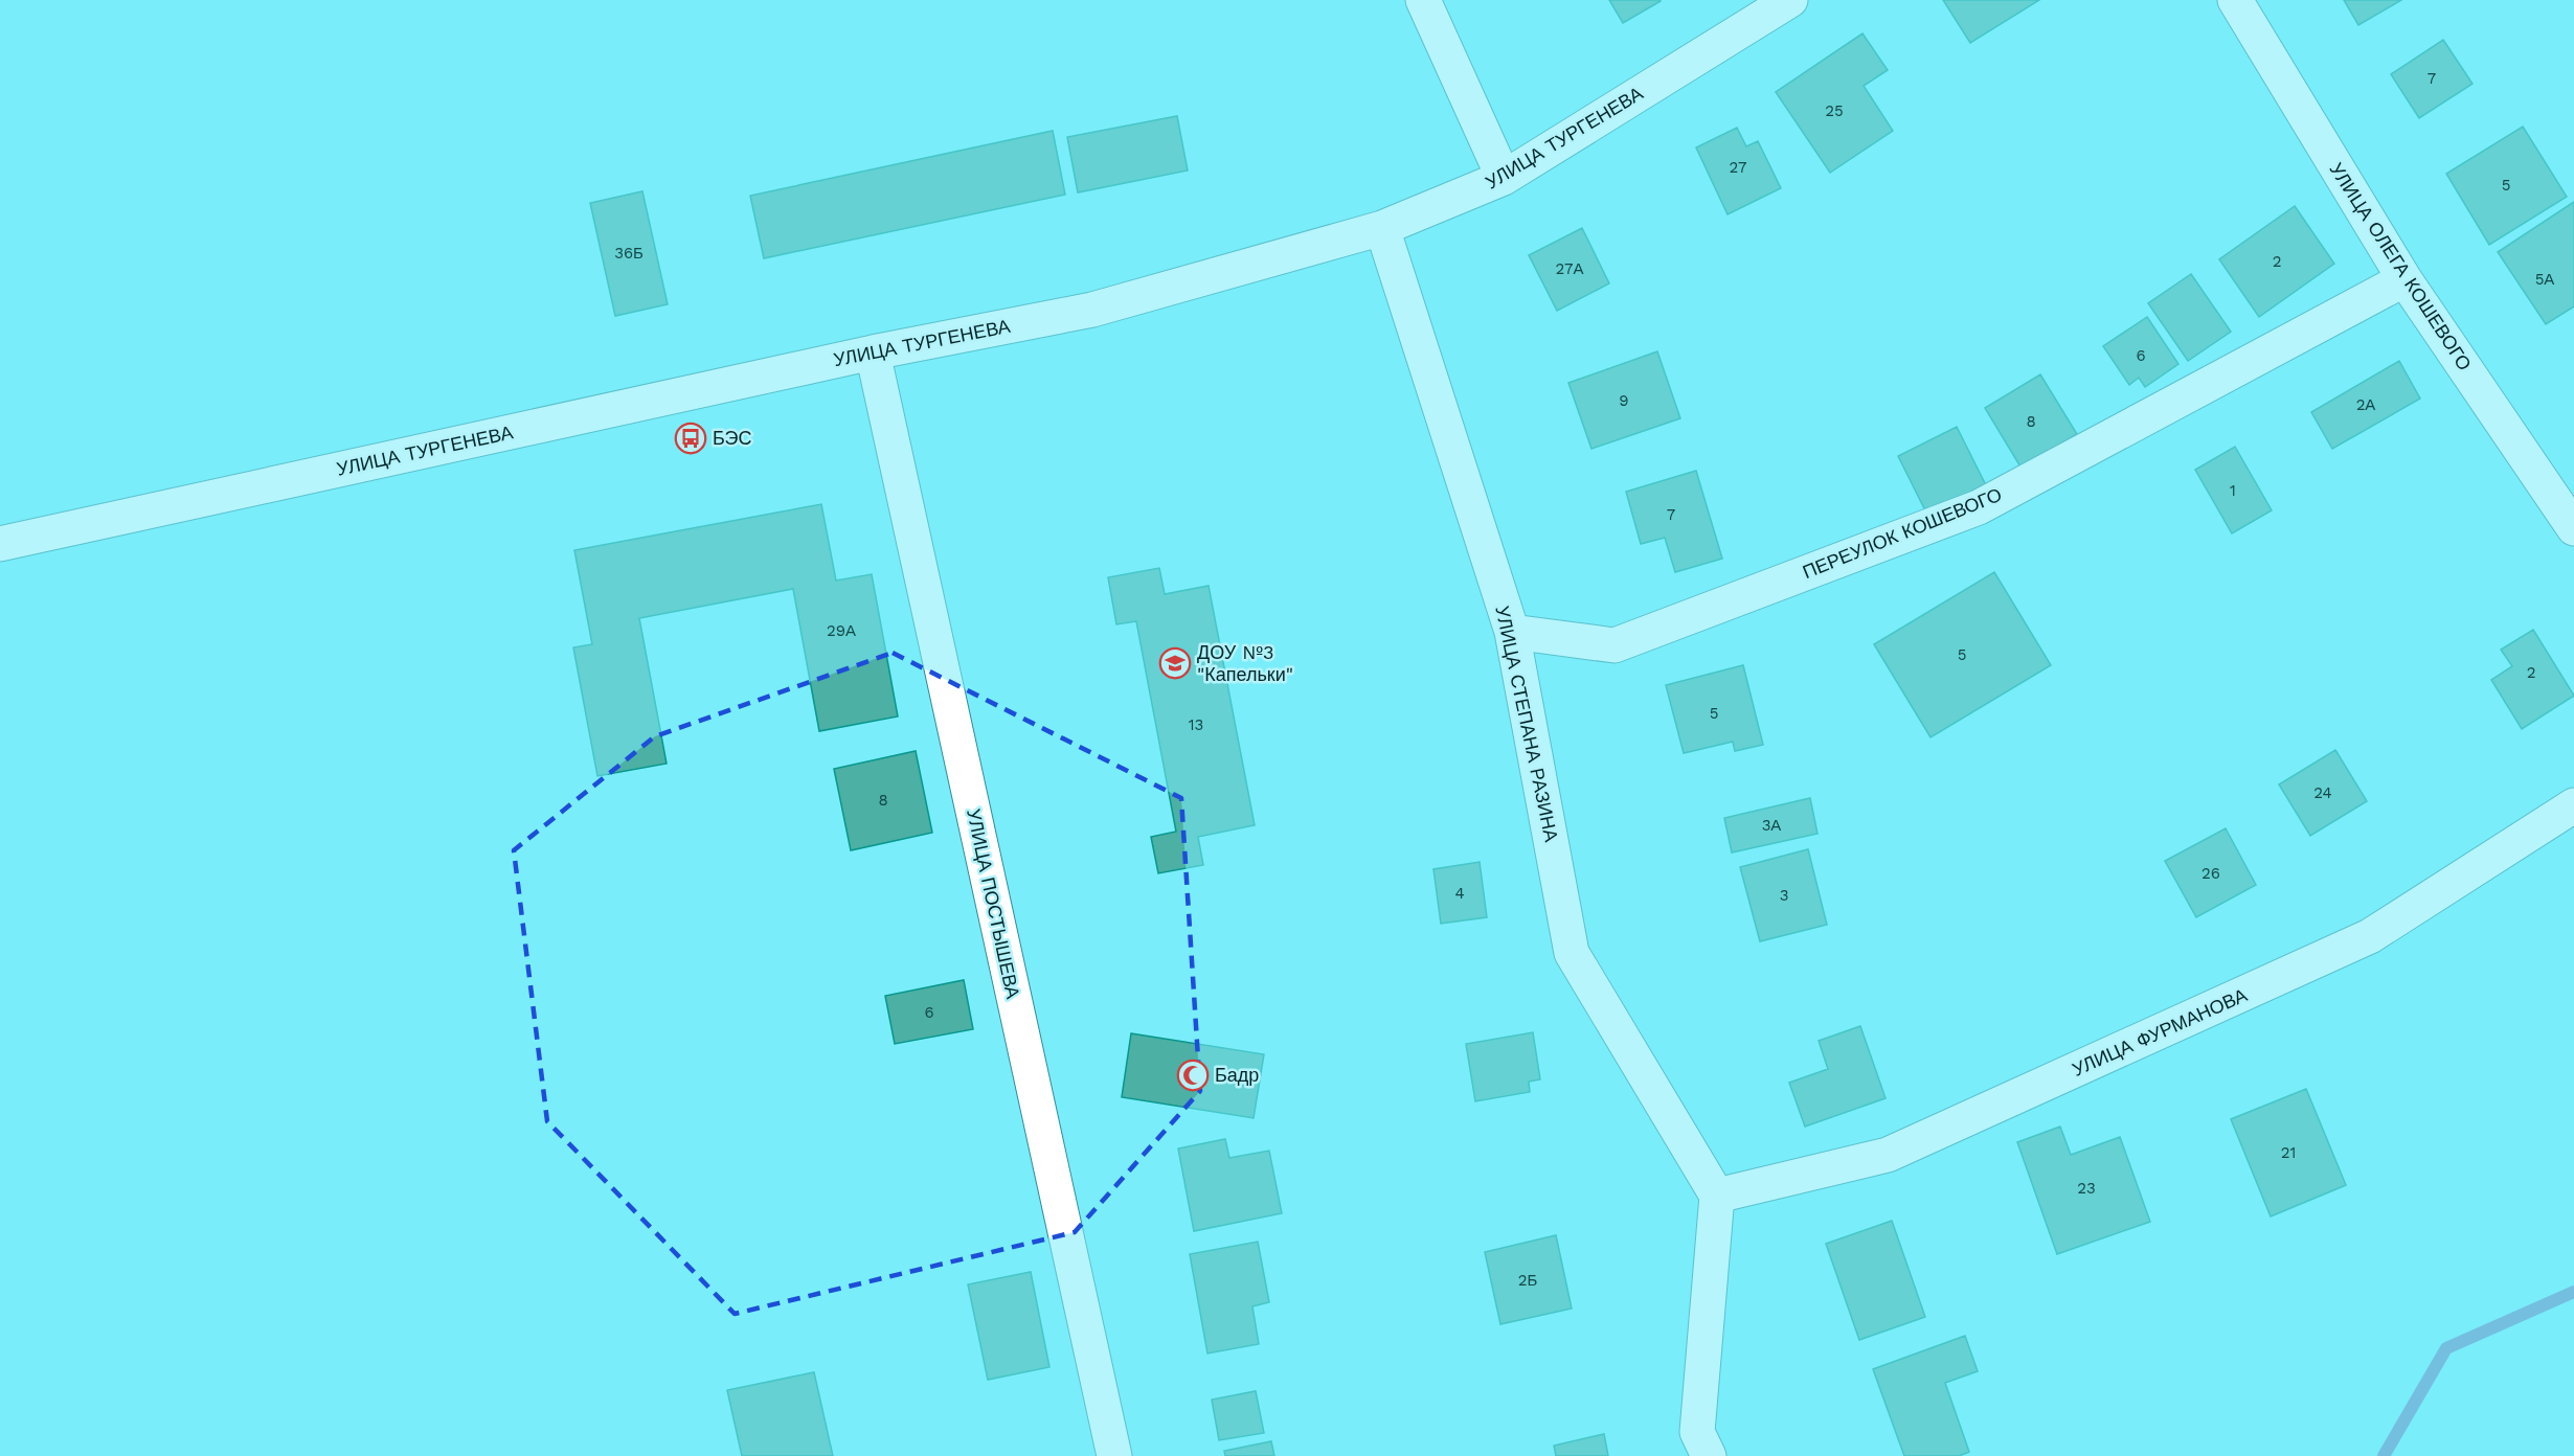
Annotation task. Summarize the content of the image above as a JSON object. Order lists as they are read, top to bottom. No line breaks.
{"streets":{"street":["УЛИЦА ТУРГЕНЕВА","УЛИЦА ОЛЕГА КОШЕВОГО","ПЕРЕУЛОК КОШЕВОГО","УЛИЦА СТЕПАНА РАЗИНА","УЛИЦА ПОСТЫШЕВА","УЛИЦА ФУРМАНОВА"]},"crossings":[["УЛИЦА ТУРГЕНЕВА","УЛИЦА СТЕПАНА РАЗИНА"],["УЛИЦА ТУРГЕНЕВА","УЛИЦА ПОСТЫШЕВА"],["УЛИЦА ОЛЕГА КОШЕВОГО","ПЕРЕУЛОК КОШЕВОГО"],["ПЕРЕУЛОК КОШЕВОГО","УЛИЦА СТЕПАНА РАЗИНА"],["УЛИЦА СТЕПАНА РАЗИНА","УЛИЦА ФУРМАНОВА"]],"places":{"bus stop":["БЭС"],"school or university":["ДОУ №3 \"Капельки\""],"mosque":["Бадр"]},"house_numbers":["7","25","27","5","36Б","2","27А","5А","6","9","2А","8","1","7","29А","5","2","5","13","24","8","3А","26","4","3","6","21","23","2Б"]}
